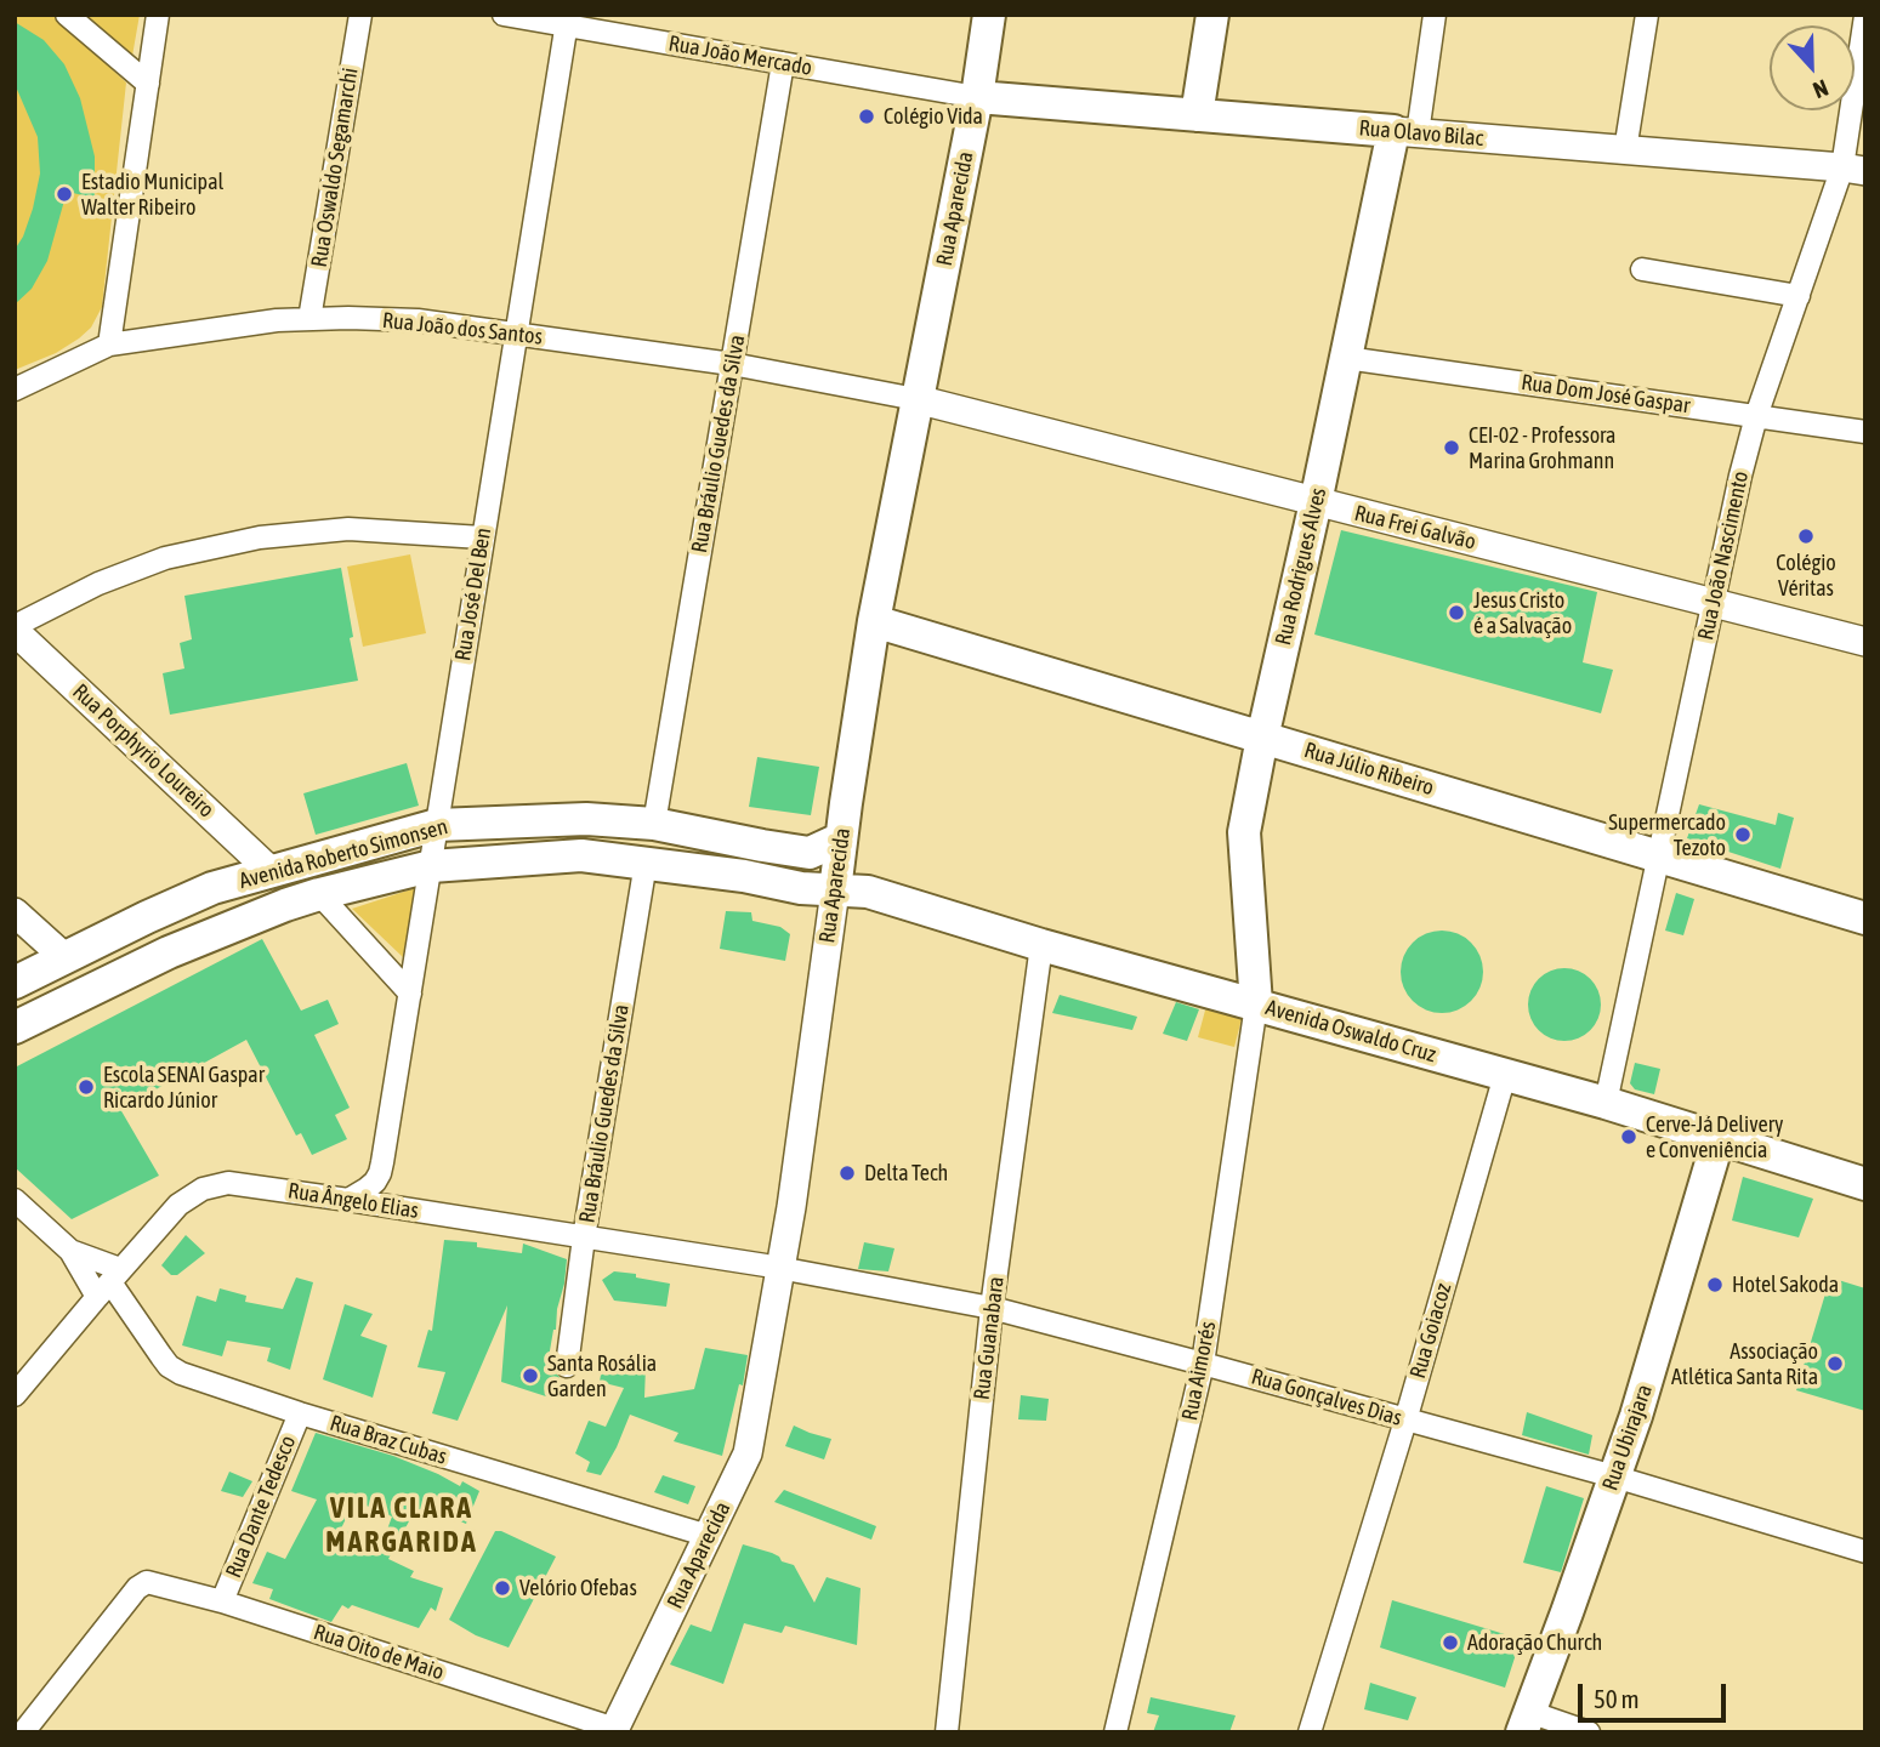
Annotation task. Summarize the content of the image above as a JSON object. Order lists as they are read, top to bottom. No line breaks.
{"streets":{"main road":["Rua Olavo Bilac","Rua Aparecida","Rua Rodrigues Alves","Rua Júlio Ribeiro","Avenida Roberto Simonsen","Avenida Oswaldo Cruz","Rua Ubirajara"],"street":["Rua João Mercado","Rua Oswaldo Segamarchi","Rua João dos Santos","Rua Dom José Gaspar","Rua Bráulio Guedes da Silva","Rua Frei Galvão","Rua João Nascimento","Rua José Del Ben","Rua Porphyrio Loureiro","Rua Ângelo Elias","Rua Goiacoz","Rua Guanabara","Rua Aimorés","Rua Gonçalves Dias","Rua Braz Cubas","Rua Dante Tedesco","Rua Oito de Maio"]},"crossings":[["Rua João Mercado","Rua Olavo Bilac"],["Rua João Mercado","Rua Aparecida"],["Rua João Mercado","Rua Bráulio Guedes da Silva"],["Rua João Mercado","Rua José Del Ben"],["Rua Olavo Bilac","Rua Aparecida"],["Rua Olavo Bilac","Rua João Nascimento"],["Rua Olavo Bilac","Rua Rodrigues Alves"],["Rua Oswaldo Segamarchi","Rua João dos Santos"],["Rua Aparecida","Rua João dos Santos"],["Rua Aparecida","Rua Frei Galvão"],["Rua Aparecida","Rua Júlio Ribeiro"],["Rua Aparecida","Avenida Roberto Simonsen"],["Rua Aparecida","Avenida Oswaldo Cruz"],["Rua Aparecida","Rua Ângelo Elias"],["Rua Aparecida","Rua Gonçalves Dias"],["Rua Aparecida","Rua Braz Cubas"],["Rua Aparecida","Rua Oito de Maio"],["Rua João dos Santos","Rua Bráulio Guedes da Silva"],["Rua João dos Santos","Rua Frei Galvão"],["Rua João dos Santos","Rua José Del Ben"],["Rua Dom José Gaspar","Rua João Nascimento"],["Rua Dom José Gaspar","Rua Rodrigues Alves"],["Rua Bráulio Guedes da Silva","Avenida Roberto Simonsen"],["Rua Bráulio Guedes da Silva","Rua Ângelo Elias"],["Rua Frei Galvão","Rua João Nascimento"],["Rua Frei Galvão","Rua Rodrigues Alves"],["Rua João Nascimento","Rua Júlio Ribeiro"],["Rua João Nascimento","Avenida Oswaldo Cruz"],["Rua Rodrigues Alves","Rua Júlio Ribeiro"],["Rua Rodrigues Alves","Avenida Oswaldo Cruz"],["Rua Rodrigues Alves","Rua Aimorés"],["Rua José Del Ben","Avenida Roberto Simonsen"],["Rua Porphyrio Loureiro","Avenida Roberto Simonsen"],["Avenida Roberto Simonsen","Avenida Oswaldo Cruz"],["Avenida Oswaldo Cruz","Rua Goiacoz"],["Avenida Oswaldo Cruz","Rua Guanabara"],["Avenida Oswaldo Cruz","Rua Aimorés"],["Avenida Oswaldo Cruz","Rua Ubirajara"],["Rua Ângelo Elias","Rua Gonçalves Dias"],["Rua Ângelo Elias","Rua Braz Cubas"],["Rua Goiacoz","Rua Gonçalves Dias"],["Rua Guanabara","Rua Gonçalves Dias"],["Rua Aimorés","Rua Gonçalves Dias"],["Rua Gonçalves Dias","Rua Ubirajara"],["Rua Braz Cubas","Rua Dante Tedesco"],["Rua Dante Tedesco","Rua Oito de Maio"]],"districts":["VILA CLARA MARGARIDA"],"places":["Colégio Vida","Estadio Municipal Walter Ribeiro","CEI-02 - Professora Marina Grohmann","Colégio Véritas","Jesus Cristo é a Salvação","Supermercado Tezoto","Escola SENAI Gaspar Ricardo Júnior","Cerve-Já Delivery e Conveniência","Delta Tech","Hotel Sakoda","Associação Atlética Santa Rita","Santa Rosália Garden","Velório Ofebas","Adoração Church"],"scale_bar":"50 m","north":"bottom"}
